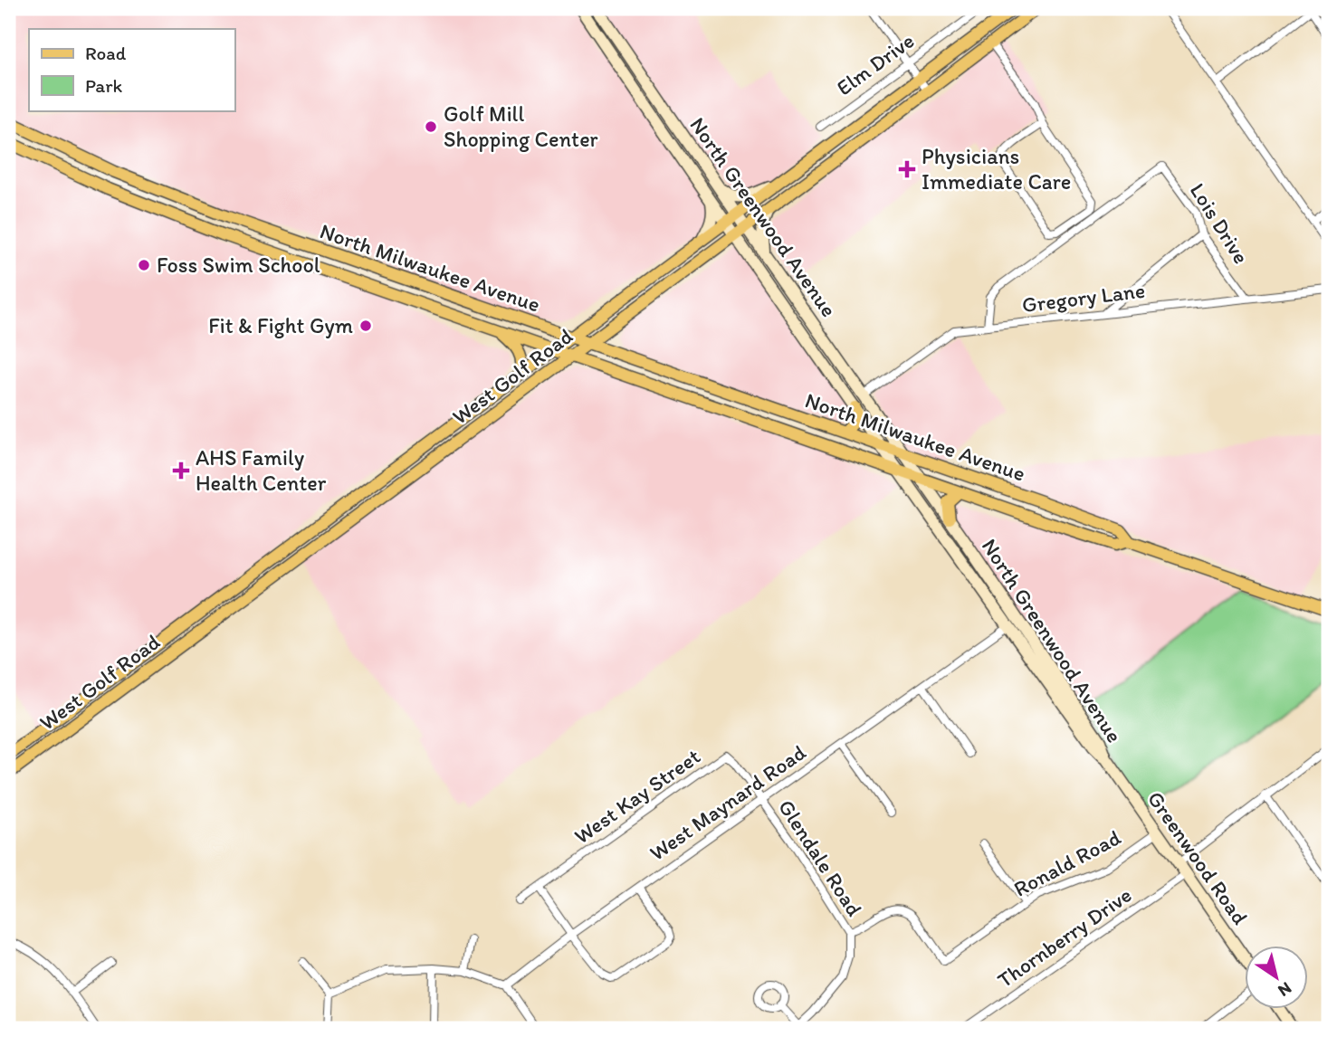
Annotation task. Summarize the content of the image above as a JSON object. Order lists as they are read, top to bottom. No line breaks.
{"streets":{"main road":["North Greenwood Avenue","North Milwaukee Avenue","West Golf Road","Greenwood Road"],"street":["Elm Drive","Lois Drive","Gregory Lane","West Kay Street","West Maynard Road","Glendale Road","Ronald Road","Thornberry Drive"]},"crossings":[["North Greenwood Avenue","North Milwaukee Avenue"],["North Greenwood Avenue","Gregory Lane"],["North Greenwood Avenue","West Golf Road"],["North Greenwood Avenue","West Maynard Road"],["North Greenwood Avenue","Greenwood Road"],["Lois Drive","Gregory Lane"],["North Milwaukee Avenue","West Golf Road"],["West Kay Street","West Maynard Road"],["West Kay Street","Glendale Road"],["West Maynard Road","Glendale Road"],["Glendale Road","Ronald Road"],["Greenwood Road","Ronald Road"],["Greenwood Road","Thornberry Drive"]],"places":{"other":["Golf Mill Shopping Center","Foss Swim School","Fit & Fight Gym"],"health":["Physicians Immediate Care","AHS Family Health Center"]},"legend":["Road","Park"],"north":"bottom right"}
